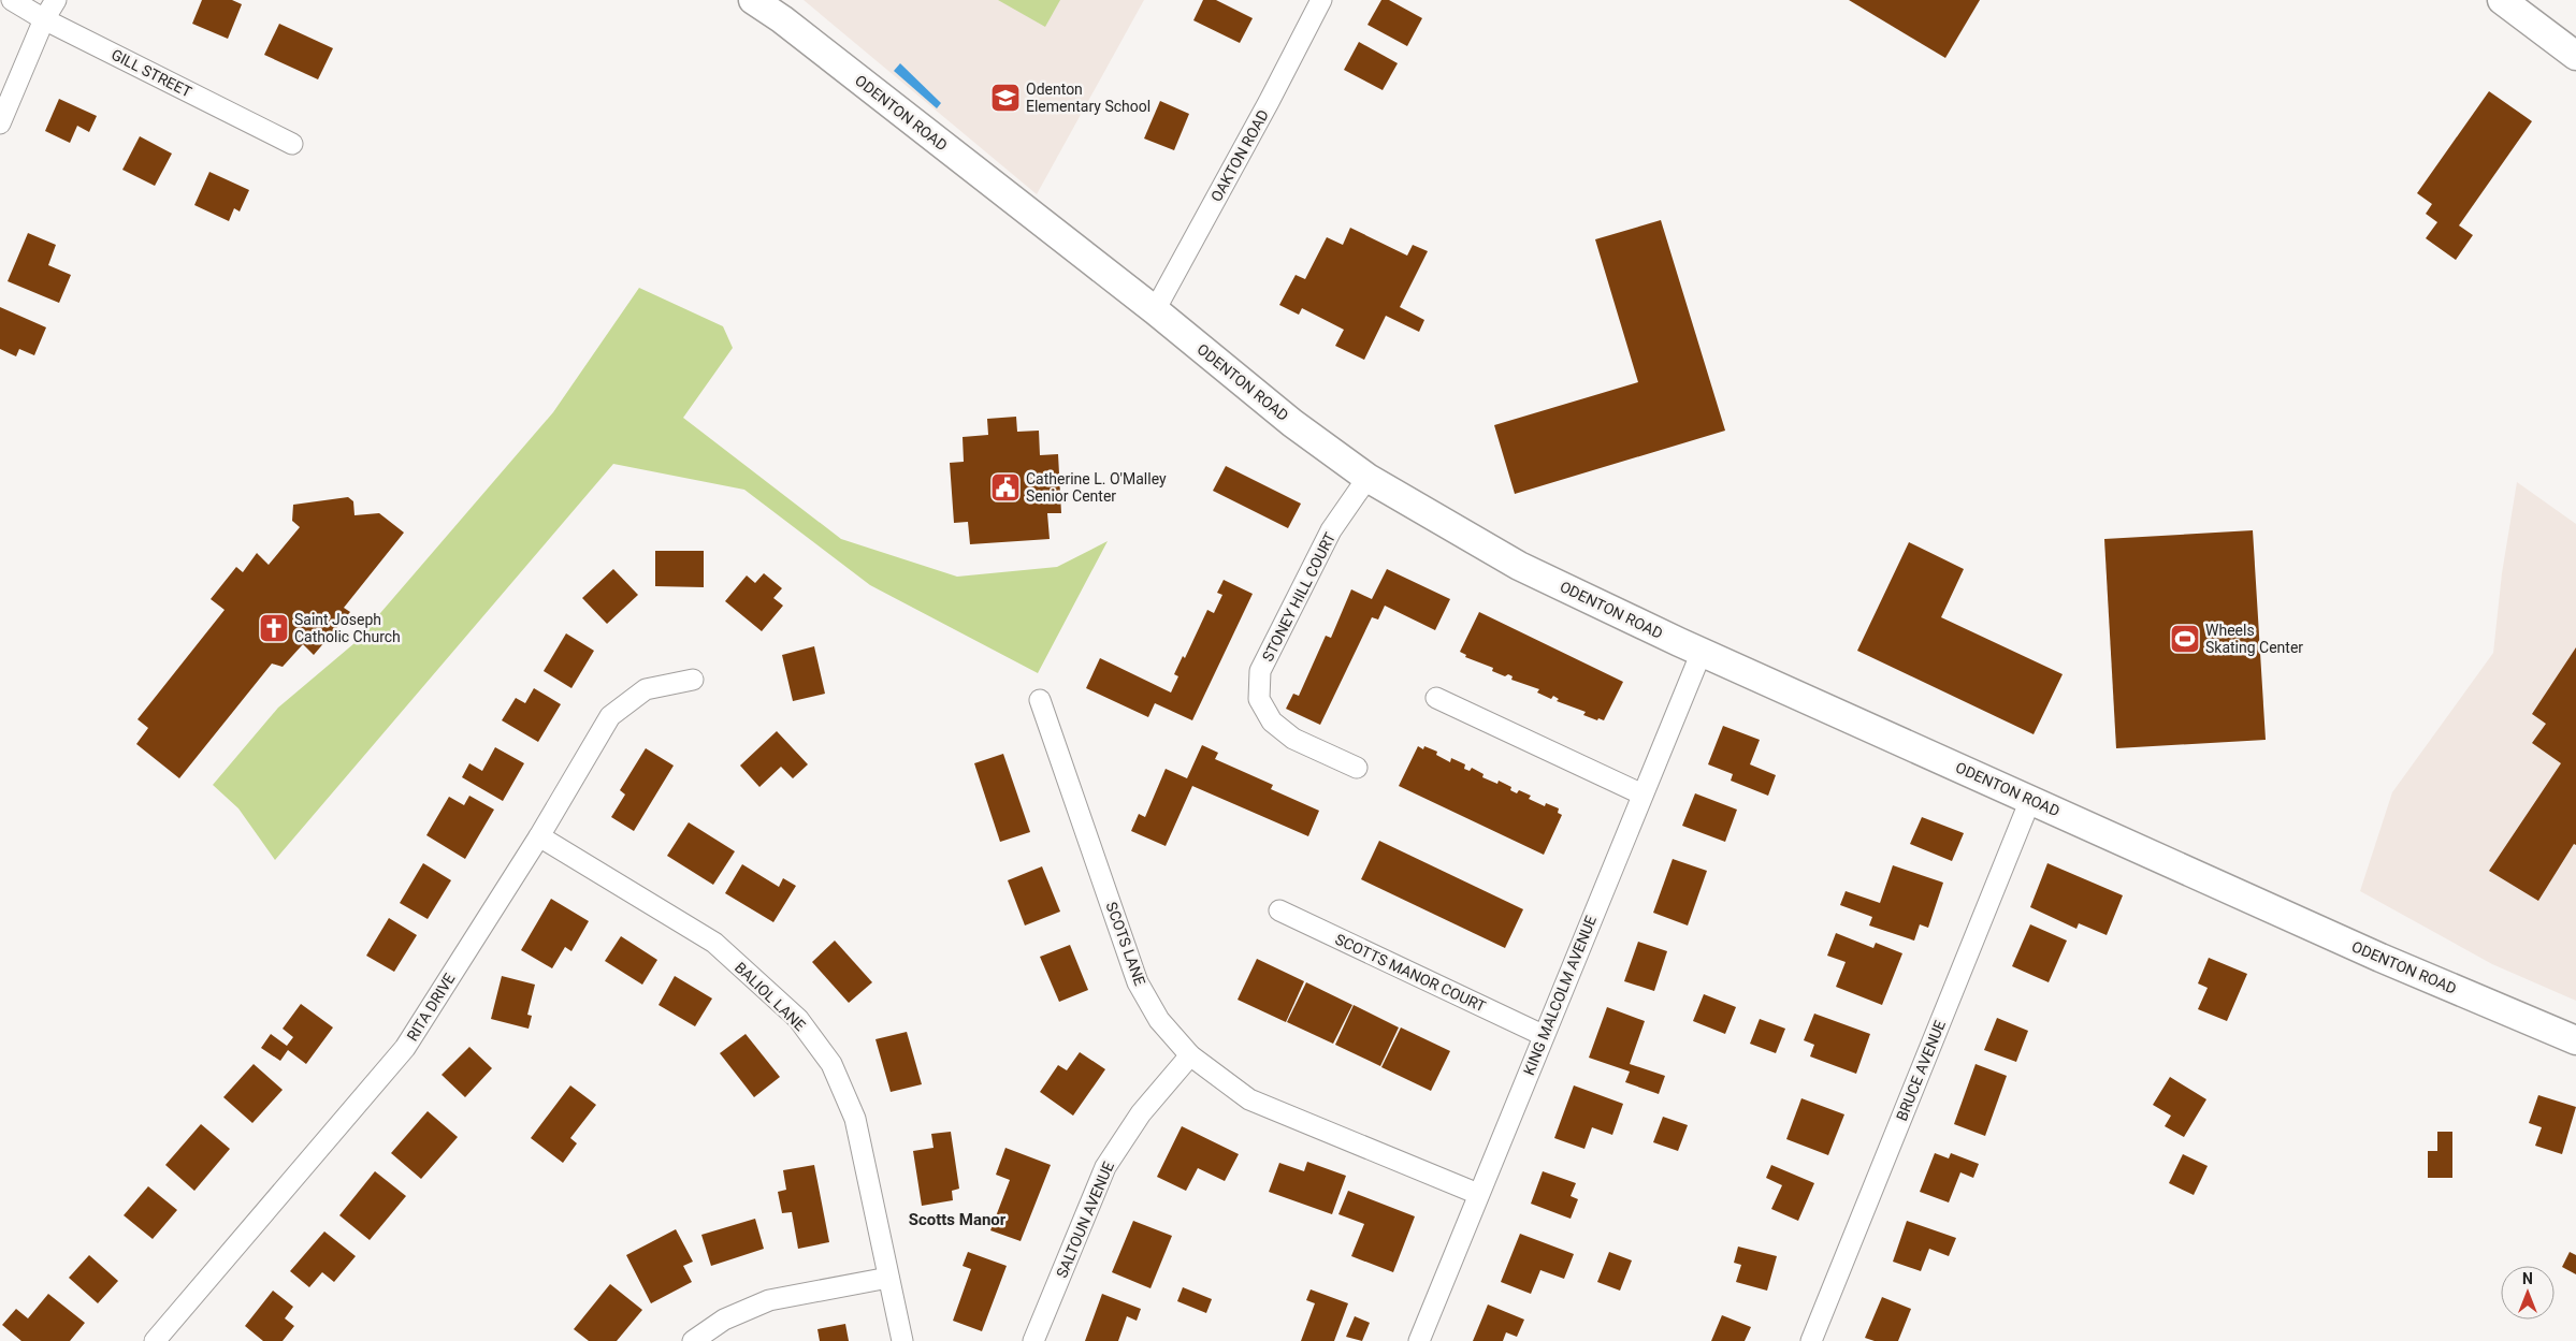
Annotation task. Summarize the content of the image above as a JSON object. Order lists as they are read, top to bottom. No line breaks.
{"streets":{"street":["GILL STREET","ODENTON ROAD","OAKTON ROAD","STONEY HILL COURT","SCOTS LANE","SCOTTS MANOR COURT","KING MALCOLM AVENUE","BALIOL LANE","RITA DRIVE","BRUCE AVENUE","SALTOUN AVENUE"]},"crossings":[["ODENTON ROAD","OAKTON ROAD"],["ODENTON ROAD","STONEY HILL COURT"],["ODENTON ROAD","KING MALCOLM AVENUE"],["ODENTON ROAD","BRUCE AVENUE"],["SCOTS LANE","KING MALCOLM AVENUE"],["SCOTS LANE","SALTOUN AVENUE"],["SCOTTS MANOR COURT","KING MALCOLM AVENUE"],["BALIOL LANE","RITA DRIVE"]],"districts":["Scotts Manor"],"places":{"school or university":["Odenton Elementary School"],"public building":["Catherine L. O'Malley Senior Center"],"church":["Saint Joseph Catholic Church"],"sports":["Wheels Skating Center"]},"north":"top"}
